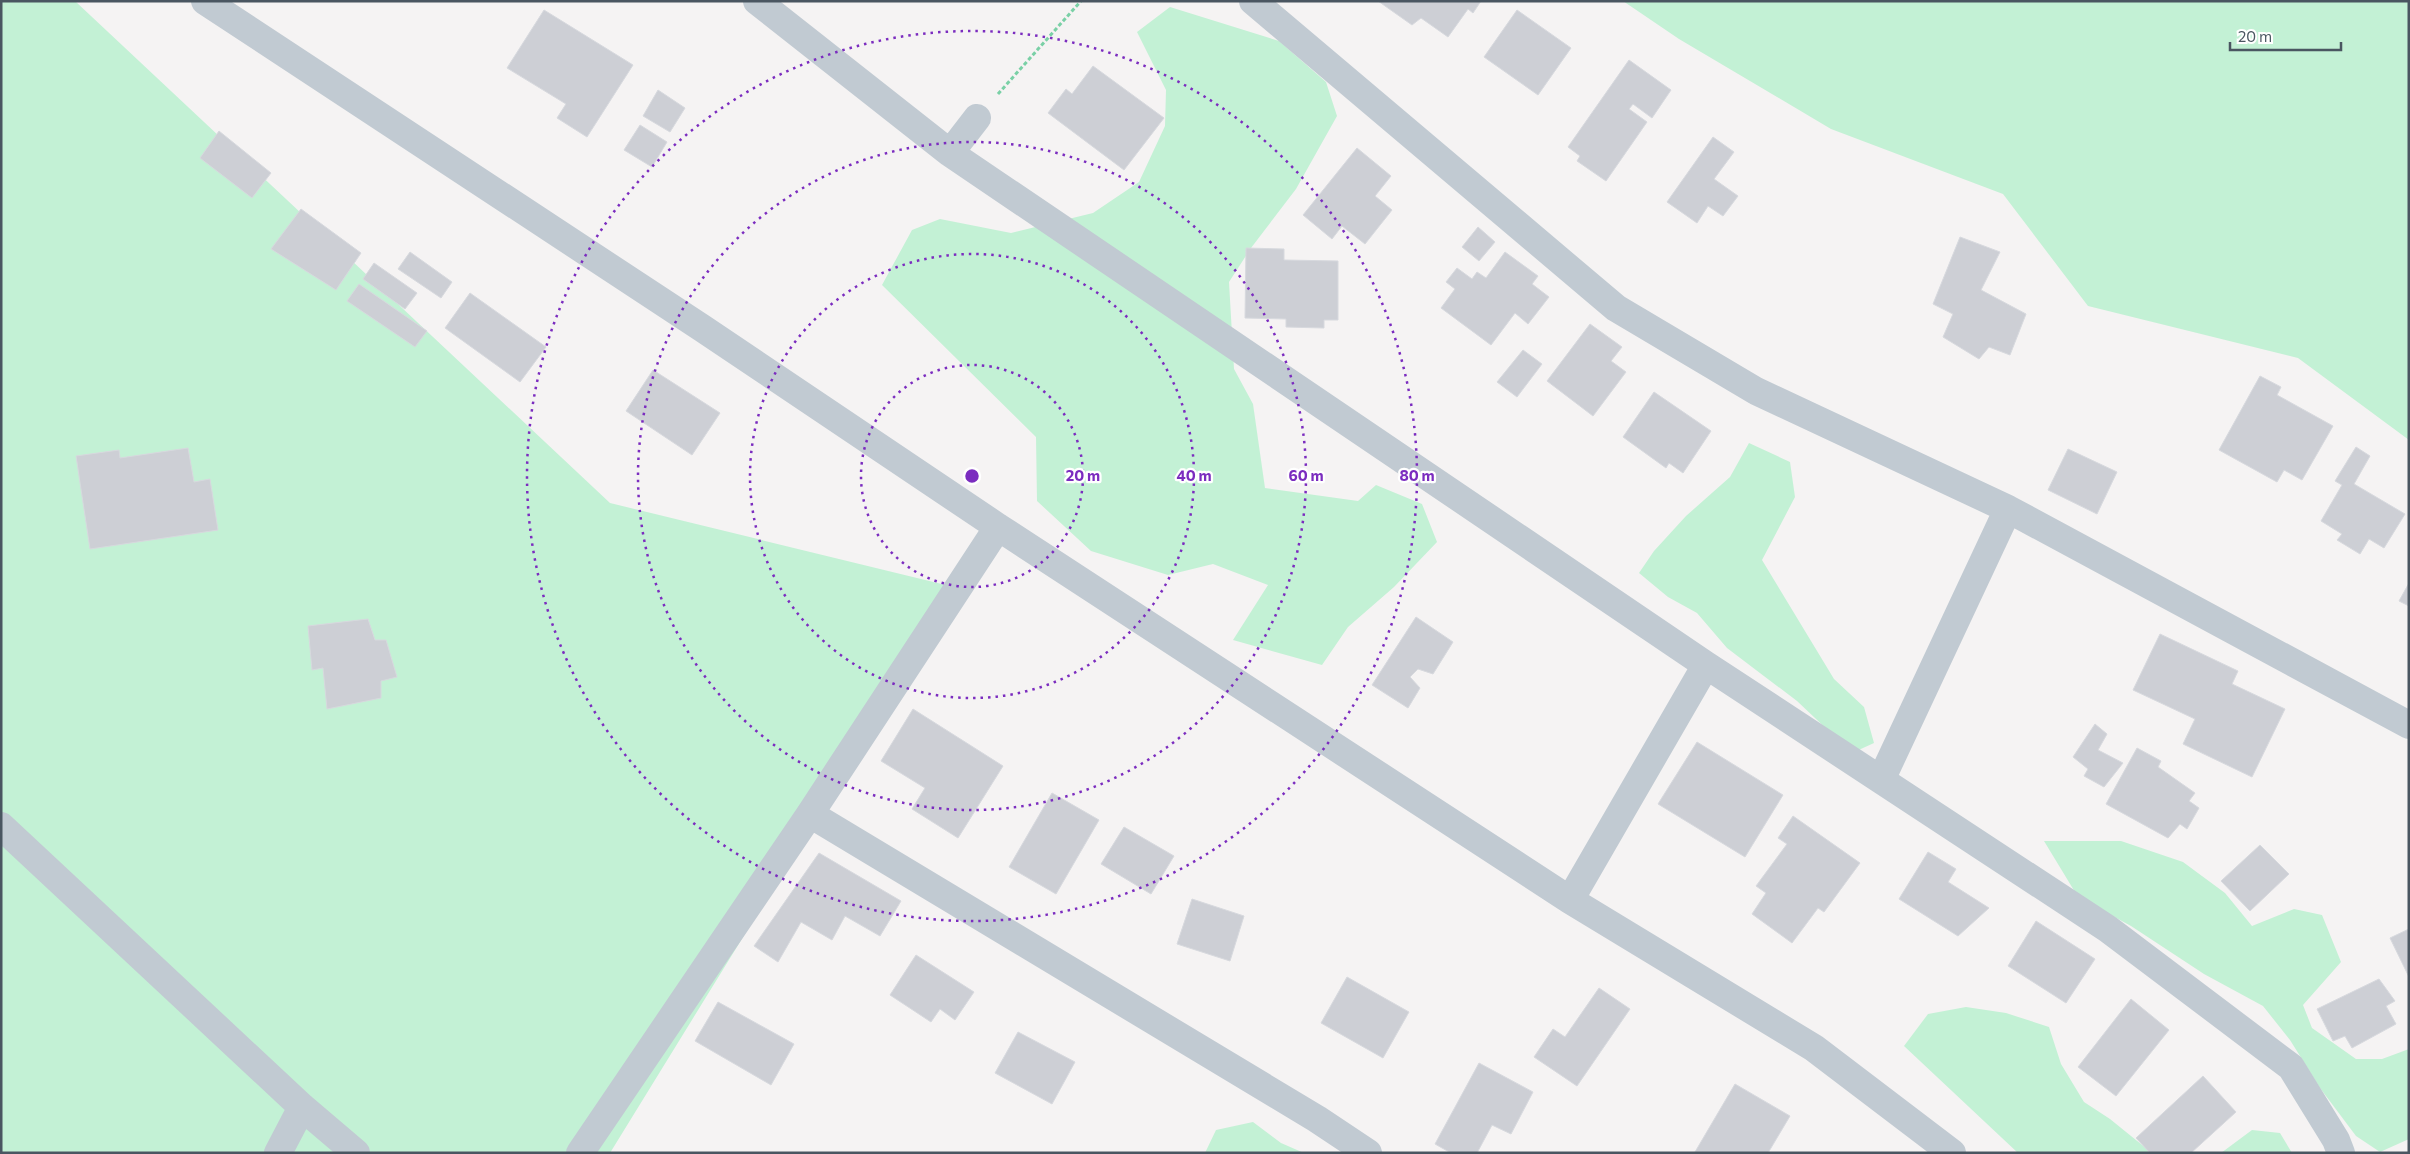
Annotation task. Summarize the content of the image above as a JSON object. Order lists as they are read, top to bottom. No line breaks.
{"scale_bar":"20 m","rings":["20 m","40 m","60 m","80 m"]}
